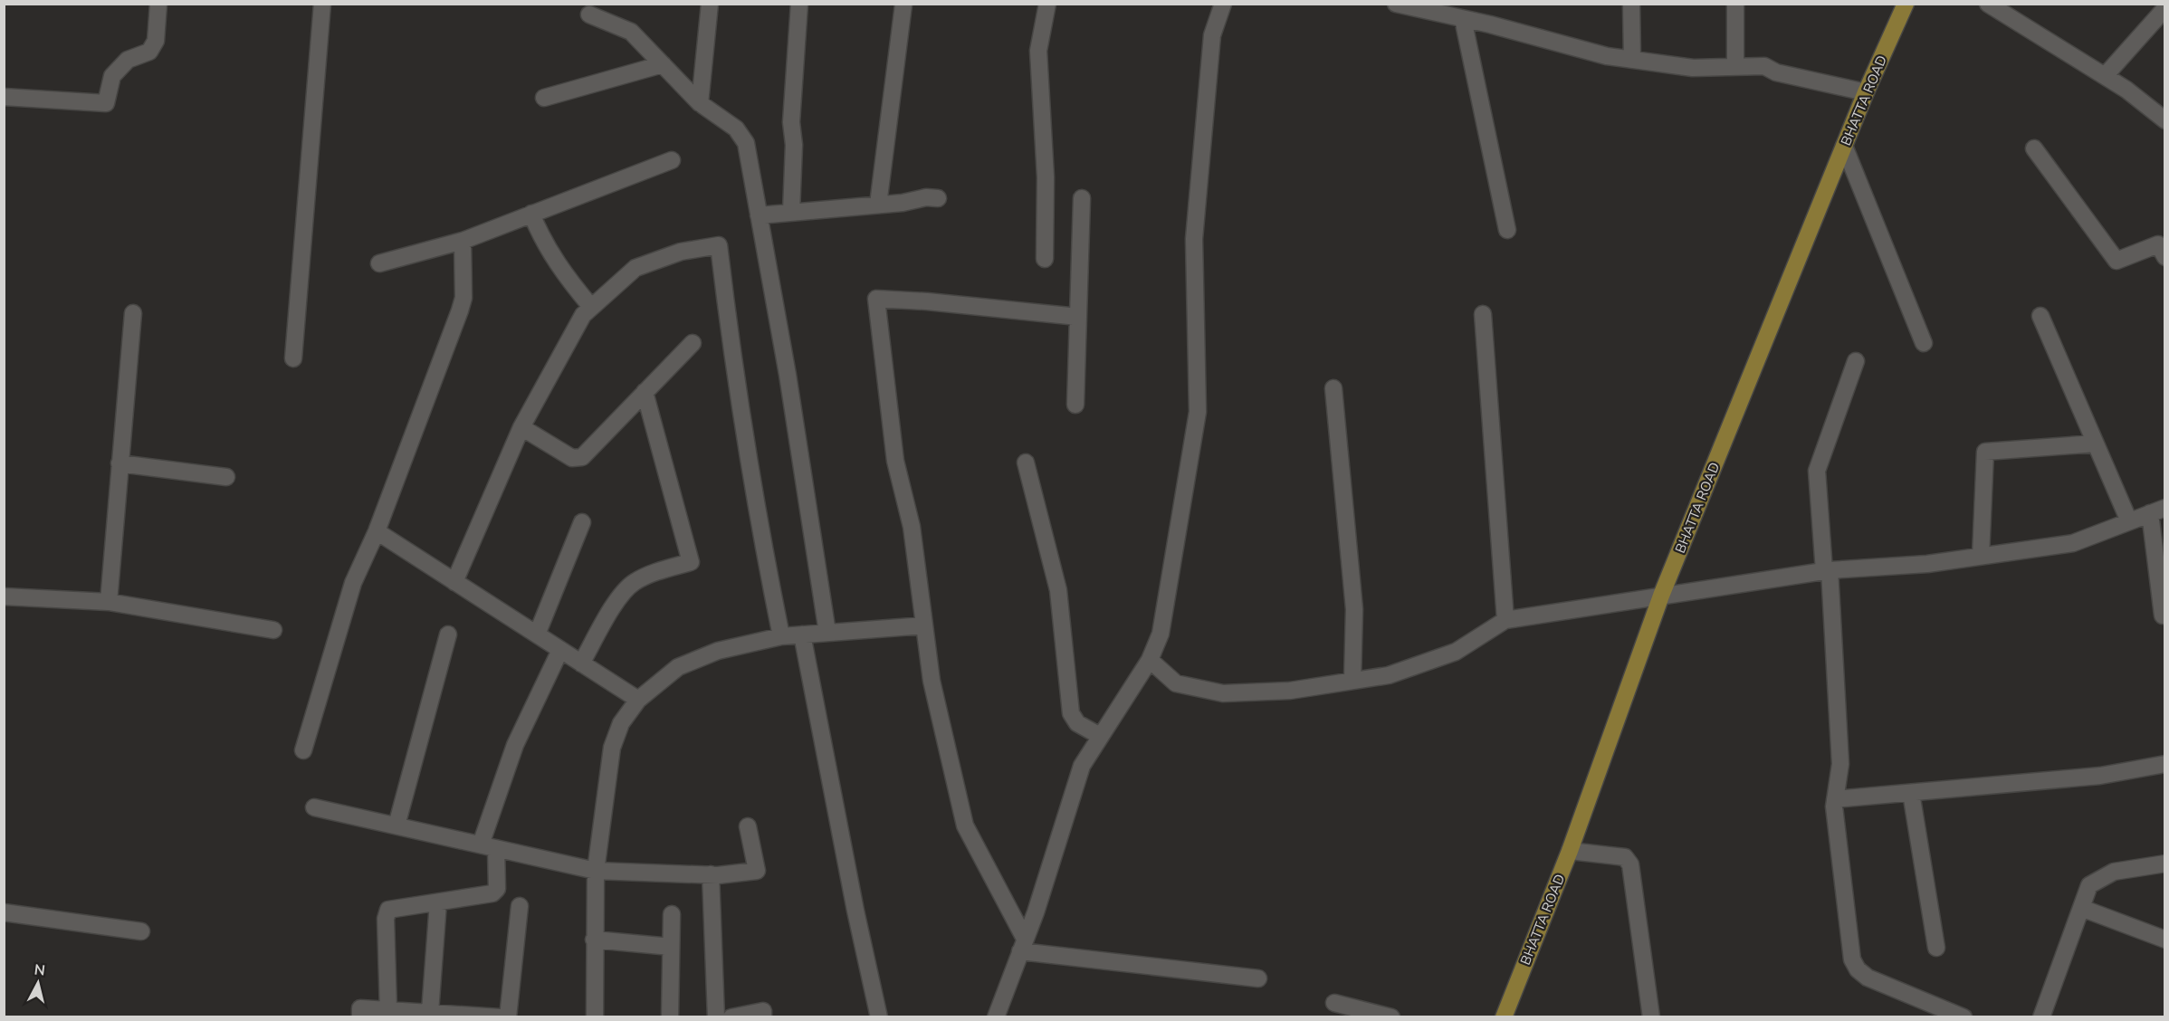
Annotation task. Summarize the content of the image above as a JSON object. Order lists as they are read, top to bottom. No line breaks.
{"streets":{"main road":["BHATTA ROAD"]},"north":"top"}
